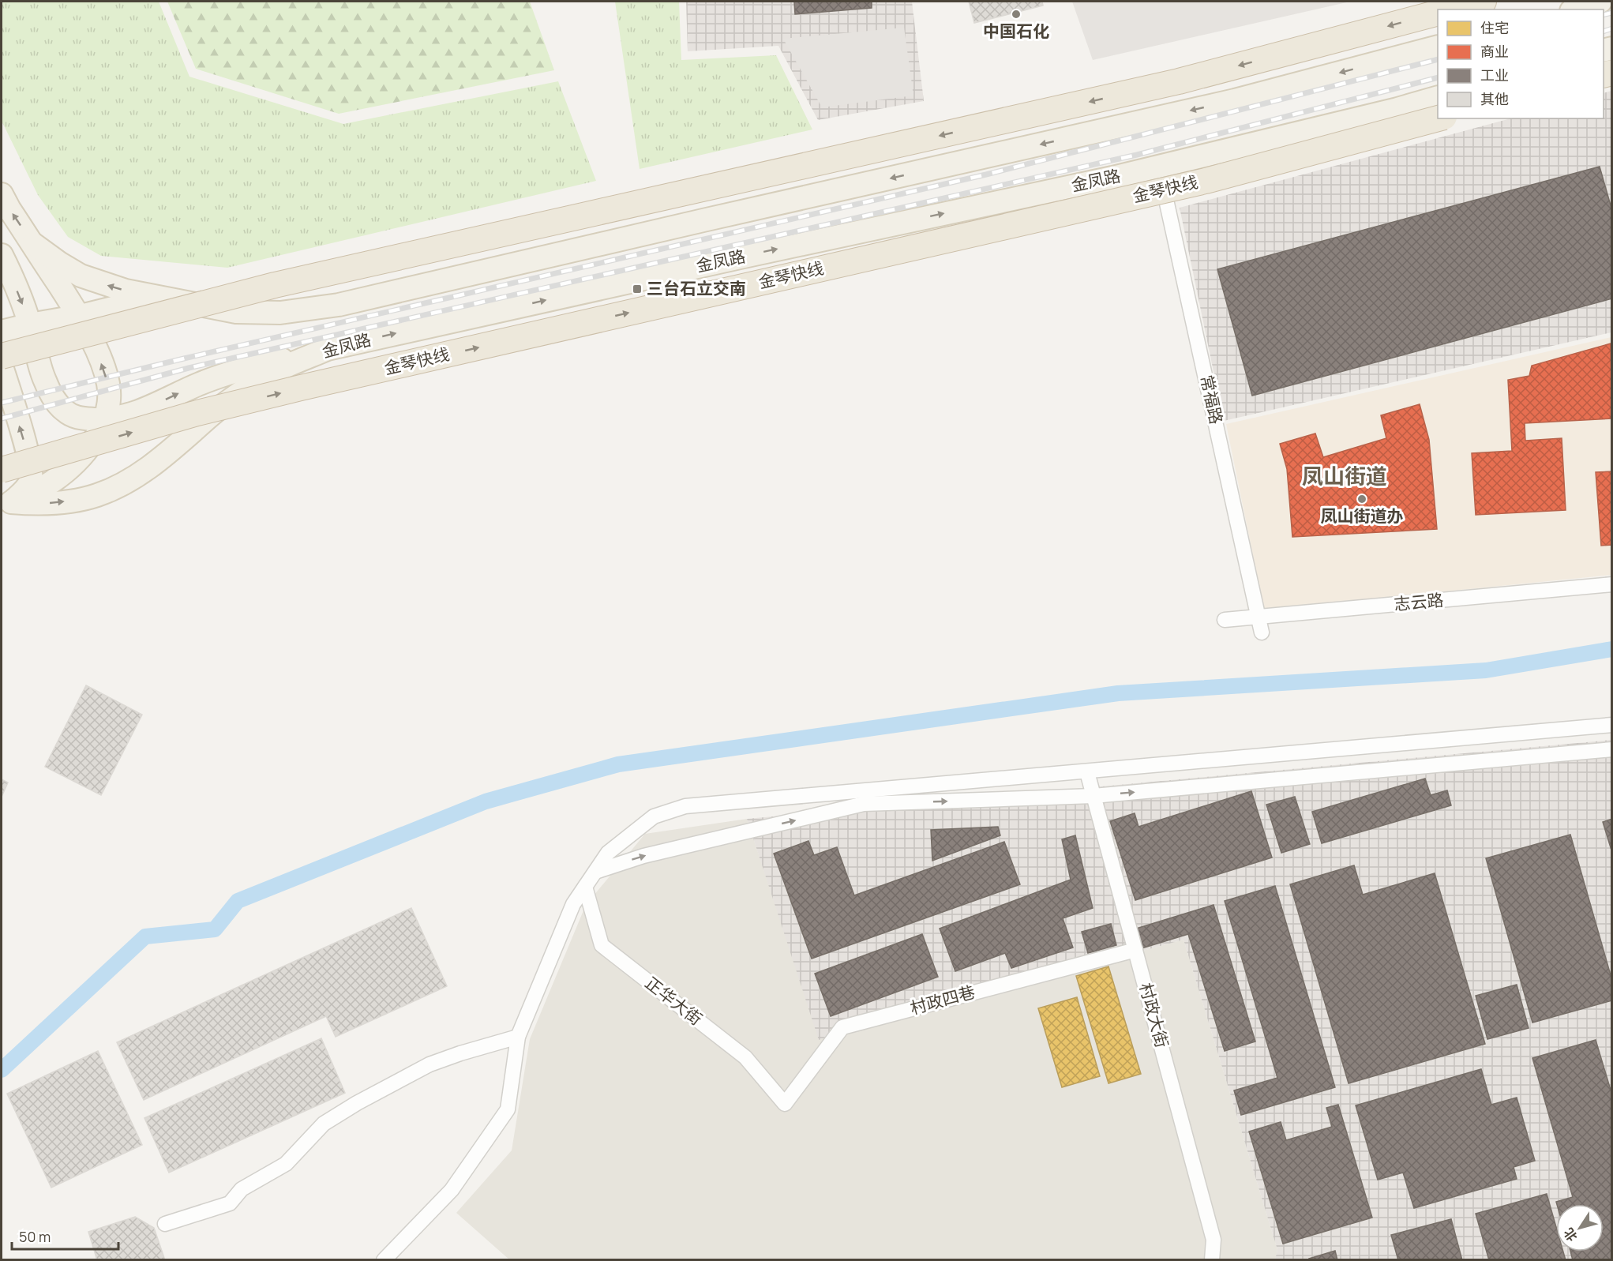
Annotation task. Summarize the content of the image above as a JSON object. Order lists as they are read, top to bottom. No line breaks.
{"streets":{"highway":["金琴快线"],"main road":["金凤路"],"street":["常福路","志云路","村政四巷","正华大街","村政大街"]},"crossings":[["金凤路","常福路"],["常福路","志云路"],["村政四巷","正华大街"],["村政四巷","村政大街"]],"districts":["凤山街道"],"places":{"other":["中国石化","凤山街道办"],"transit":["三台石立交南"]},"legend":["住宅","商业","工业","其他"],"scale_bar":"50 m","north":"bottom left"}
